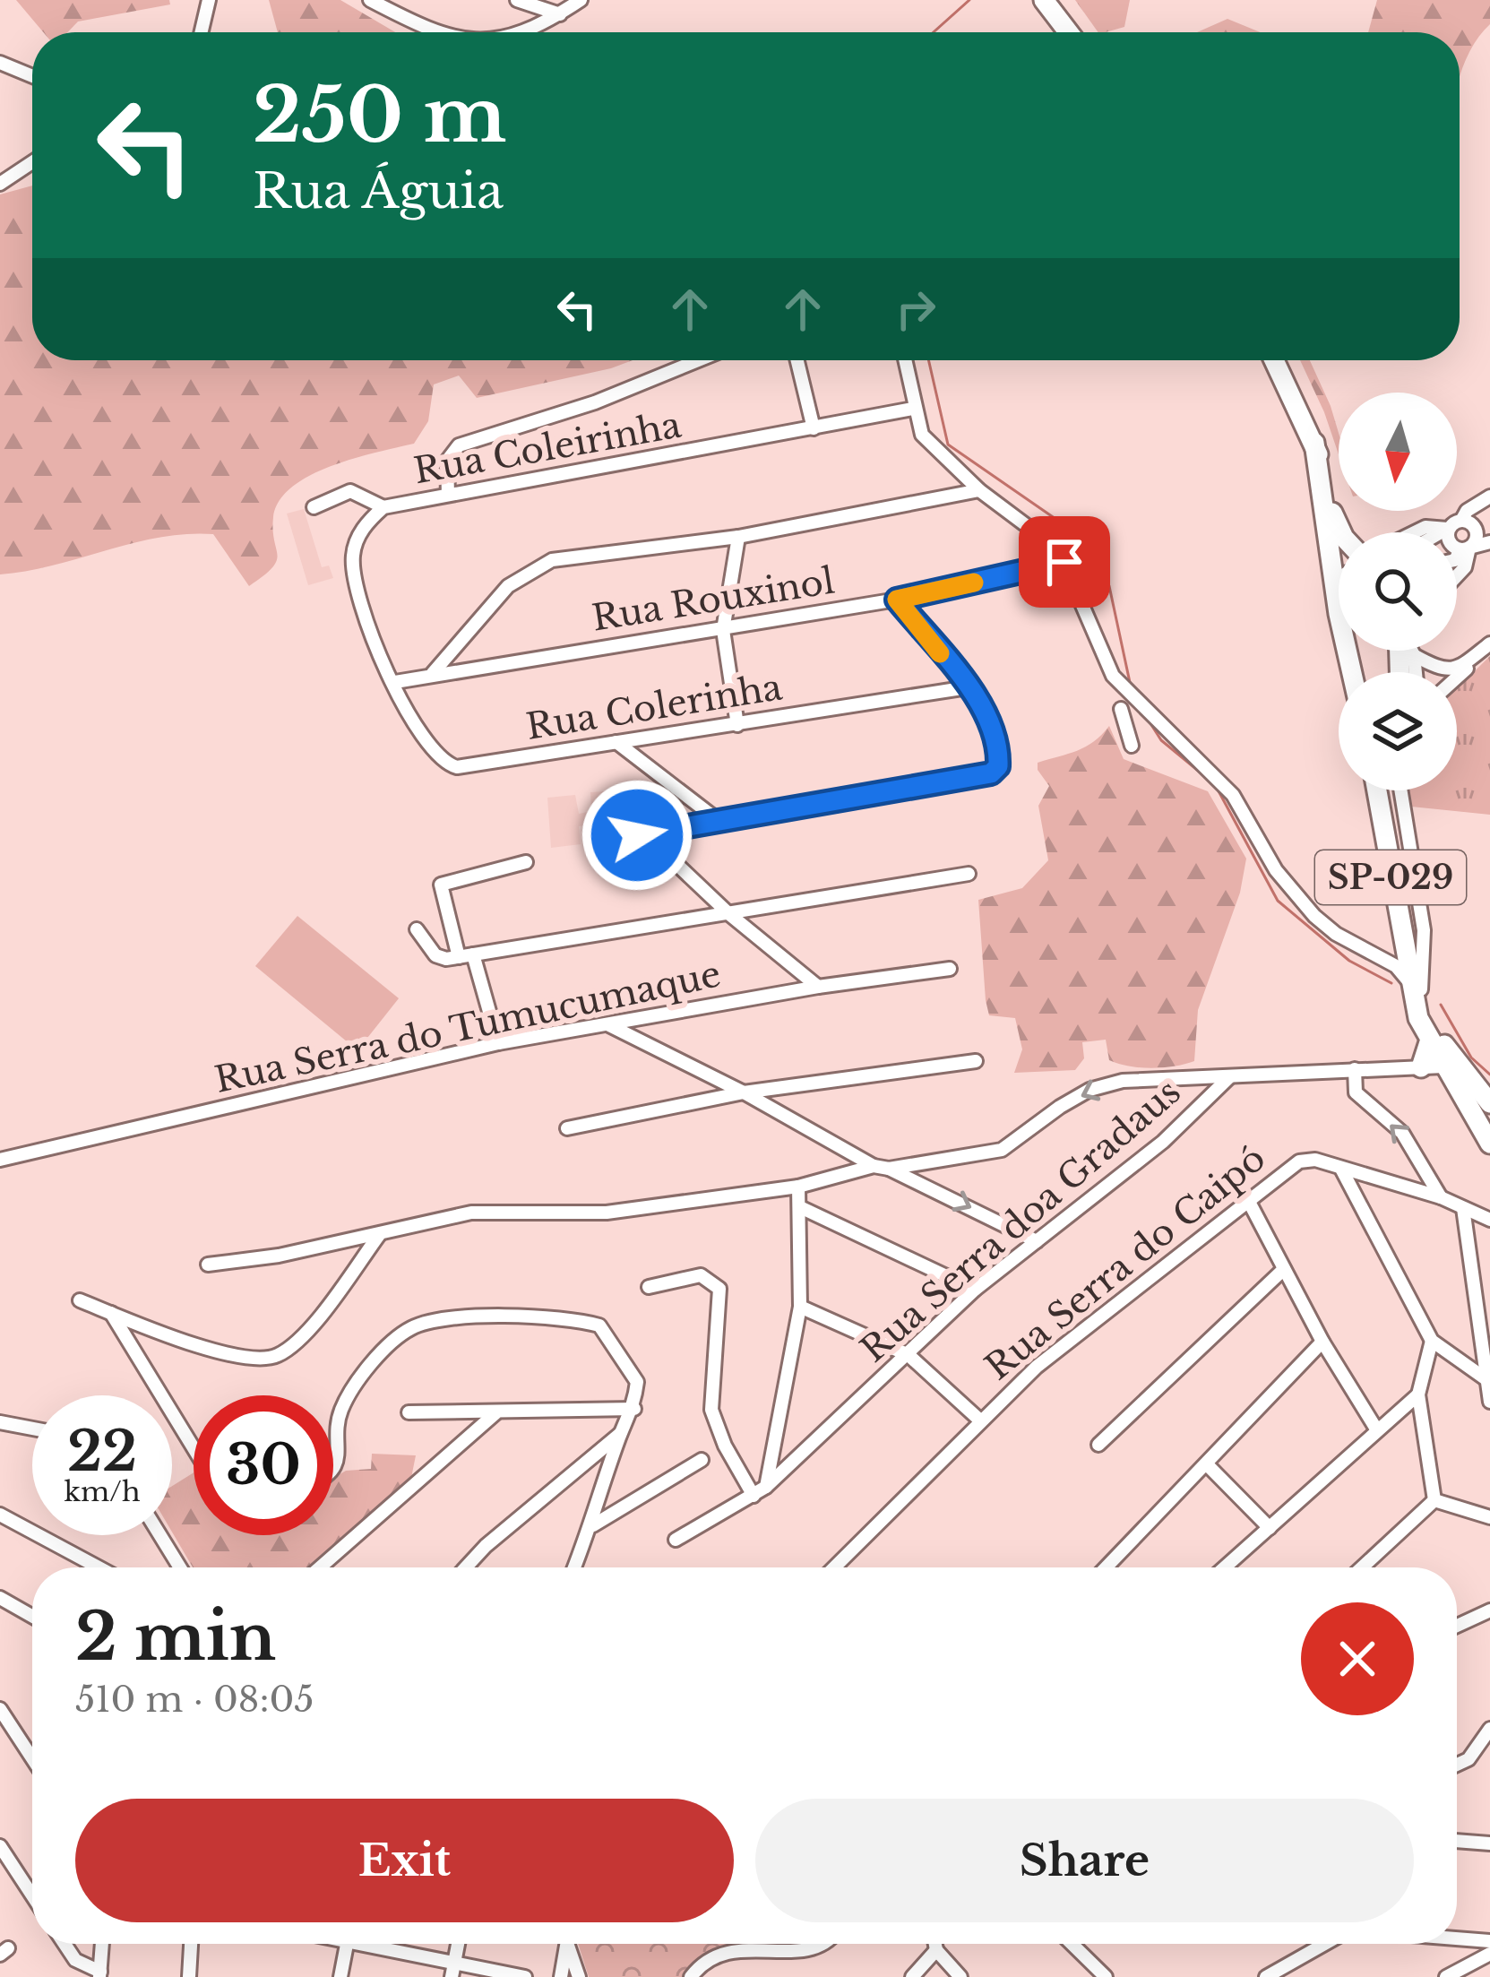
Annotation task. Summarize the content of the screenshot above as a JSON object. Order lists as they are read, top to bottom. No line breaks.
{"streets":{"highway":["SP-029"],"street":["Rua Coleirinha","Rua Rouxinol","Rua Colerinha","Rua Serra do Tumucumaque","Rua Serra doa Gradaus","Rua Serra do Caipó"]},"crossings":[["Rua Coleirinha","Rua Rouxinol"],["Rua Coleirinha","Rua Colerinha"],["Rua Rouxinol","Rua Colerinha"]],"north":"bottom","page":{"turn":["250 m","Rua Águia"],"speed":"22 km/h","limit":"30","heading":["2 min","510 m · 08:05"],"buttons":["Exit","Share"]}}
